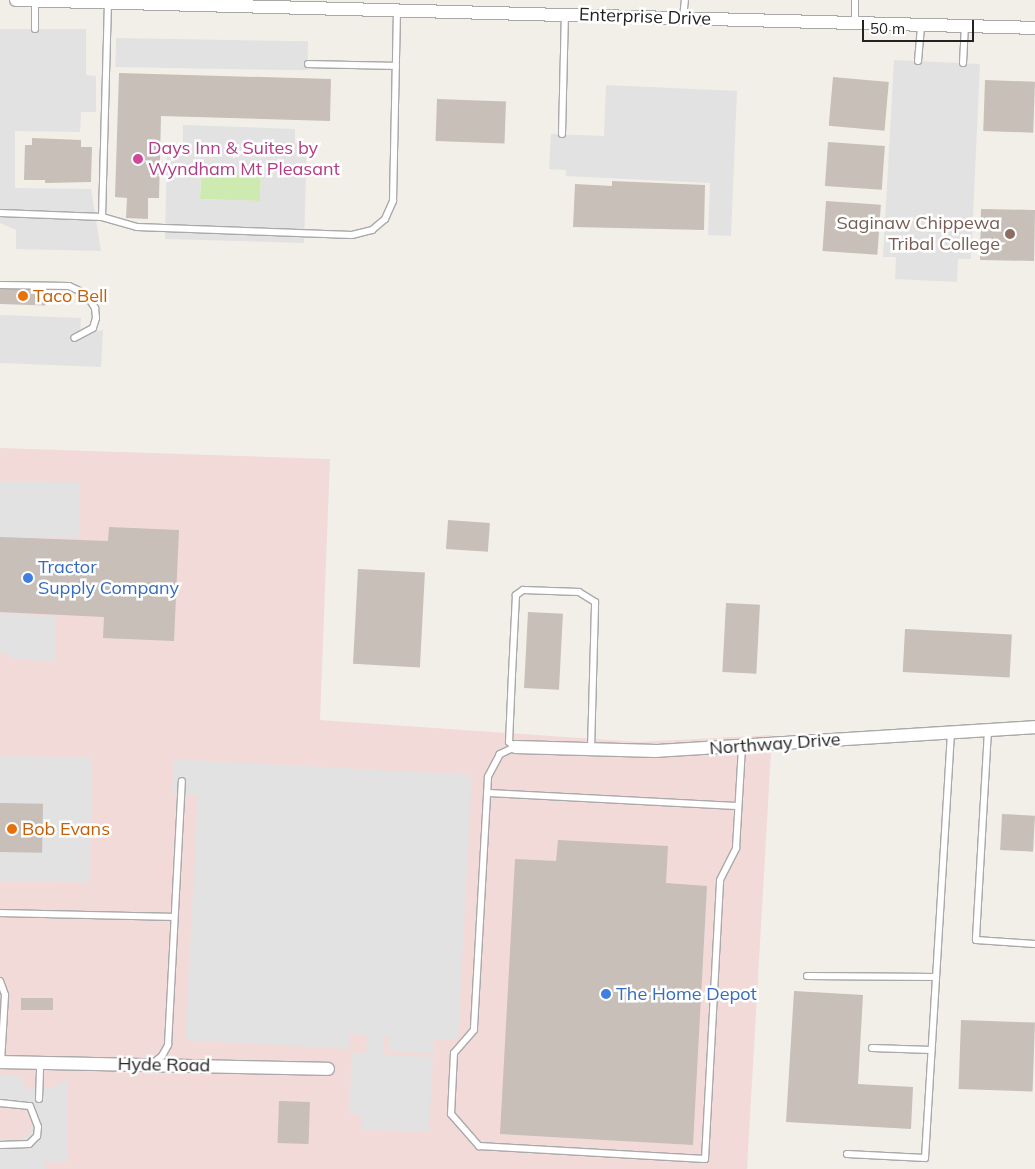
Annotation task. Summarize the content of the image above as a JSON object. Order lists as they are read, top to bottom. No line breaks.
{"streets":{"street":["Enterprise Drive","Northway Drive","Hyde Road"]},"places":["Days Inn & Suites by Wyndham Mt Pleasant","Saginaw Chippewa Tribal College","Taco Bell","Tractor Supply Company","Bob Evans","The Home Depot"],"scale_bar":"50 m"}
